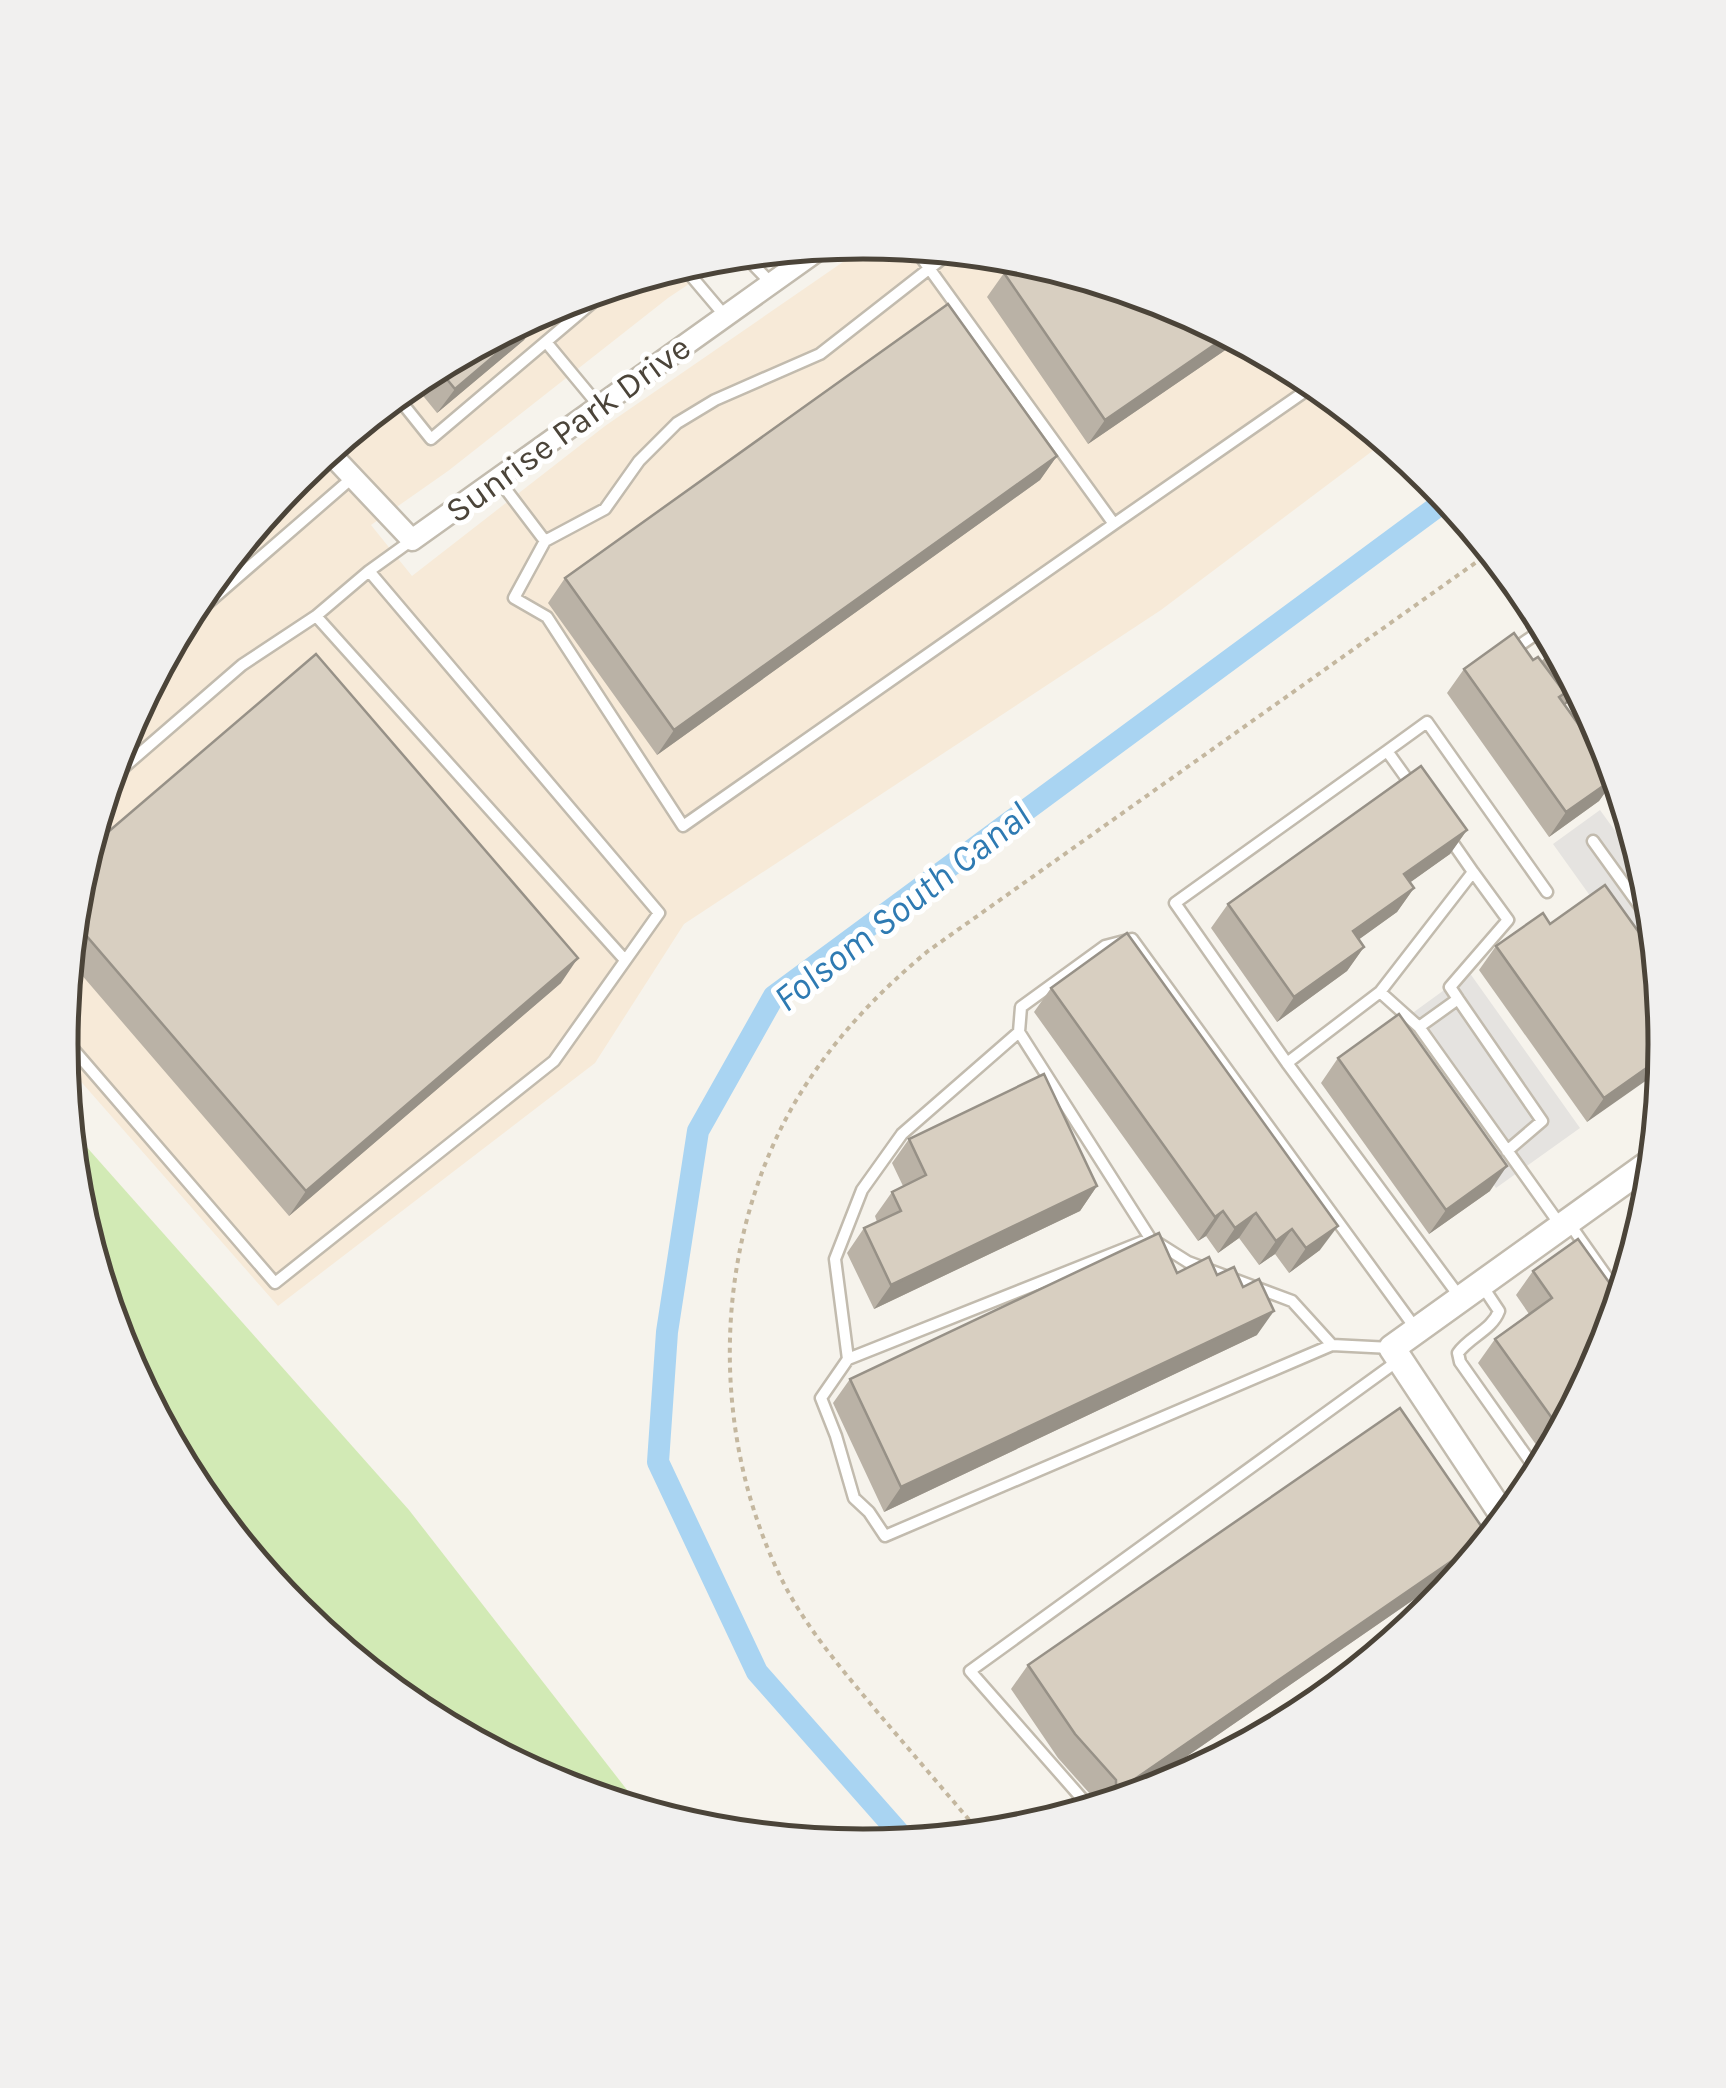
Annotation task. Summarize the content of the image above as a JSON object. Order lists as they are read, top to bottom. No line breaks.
{"streets":{"street":["Sunrise Park Drive"]},"water":["Folsom South Canal"]}
